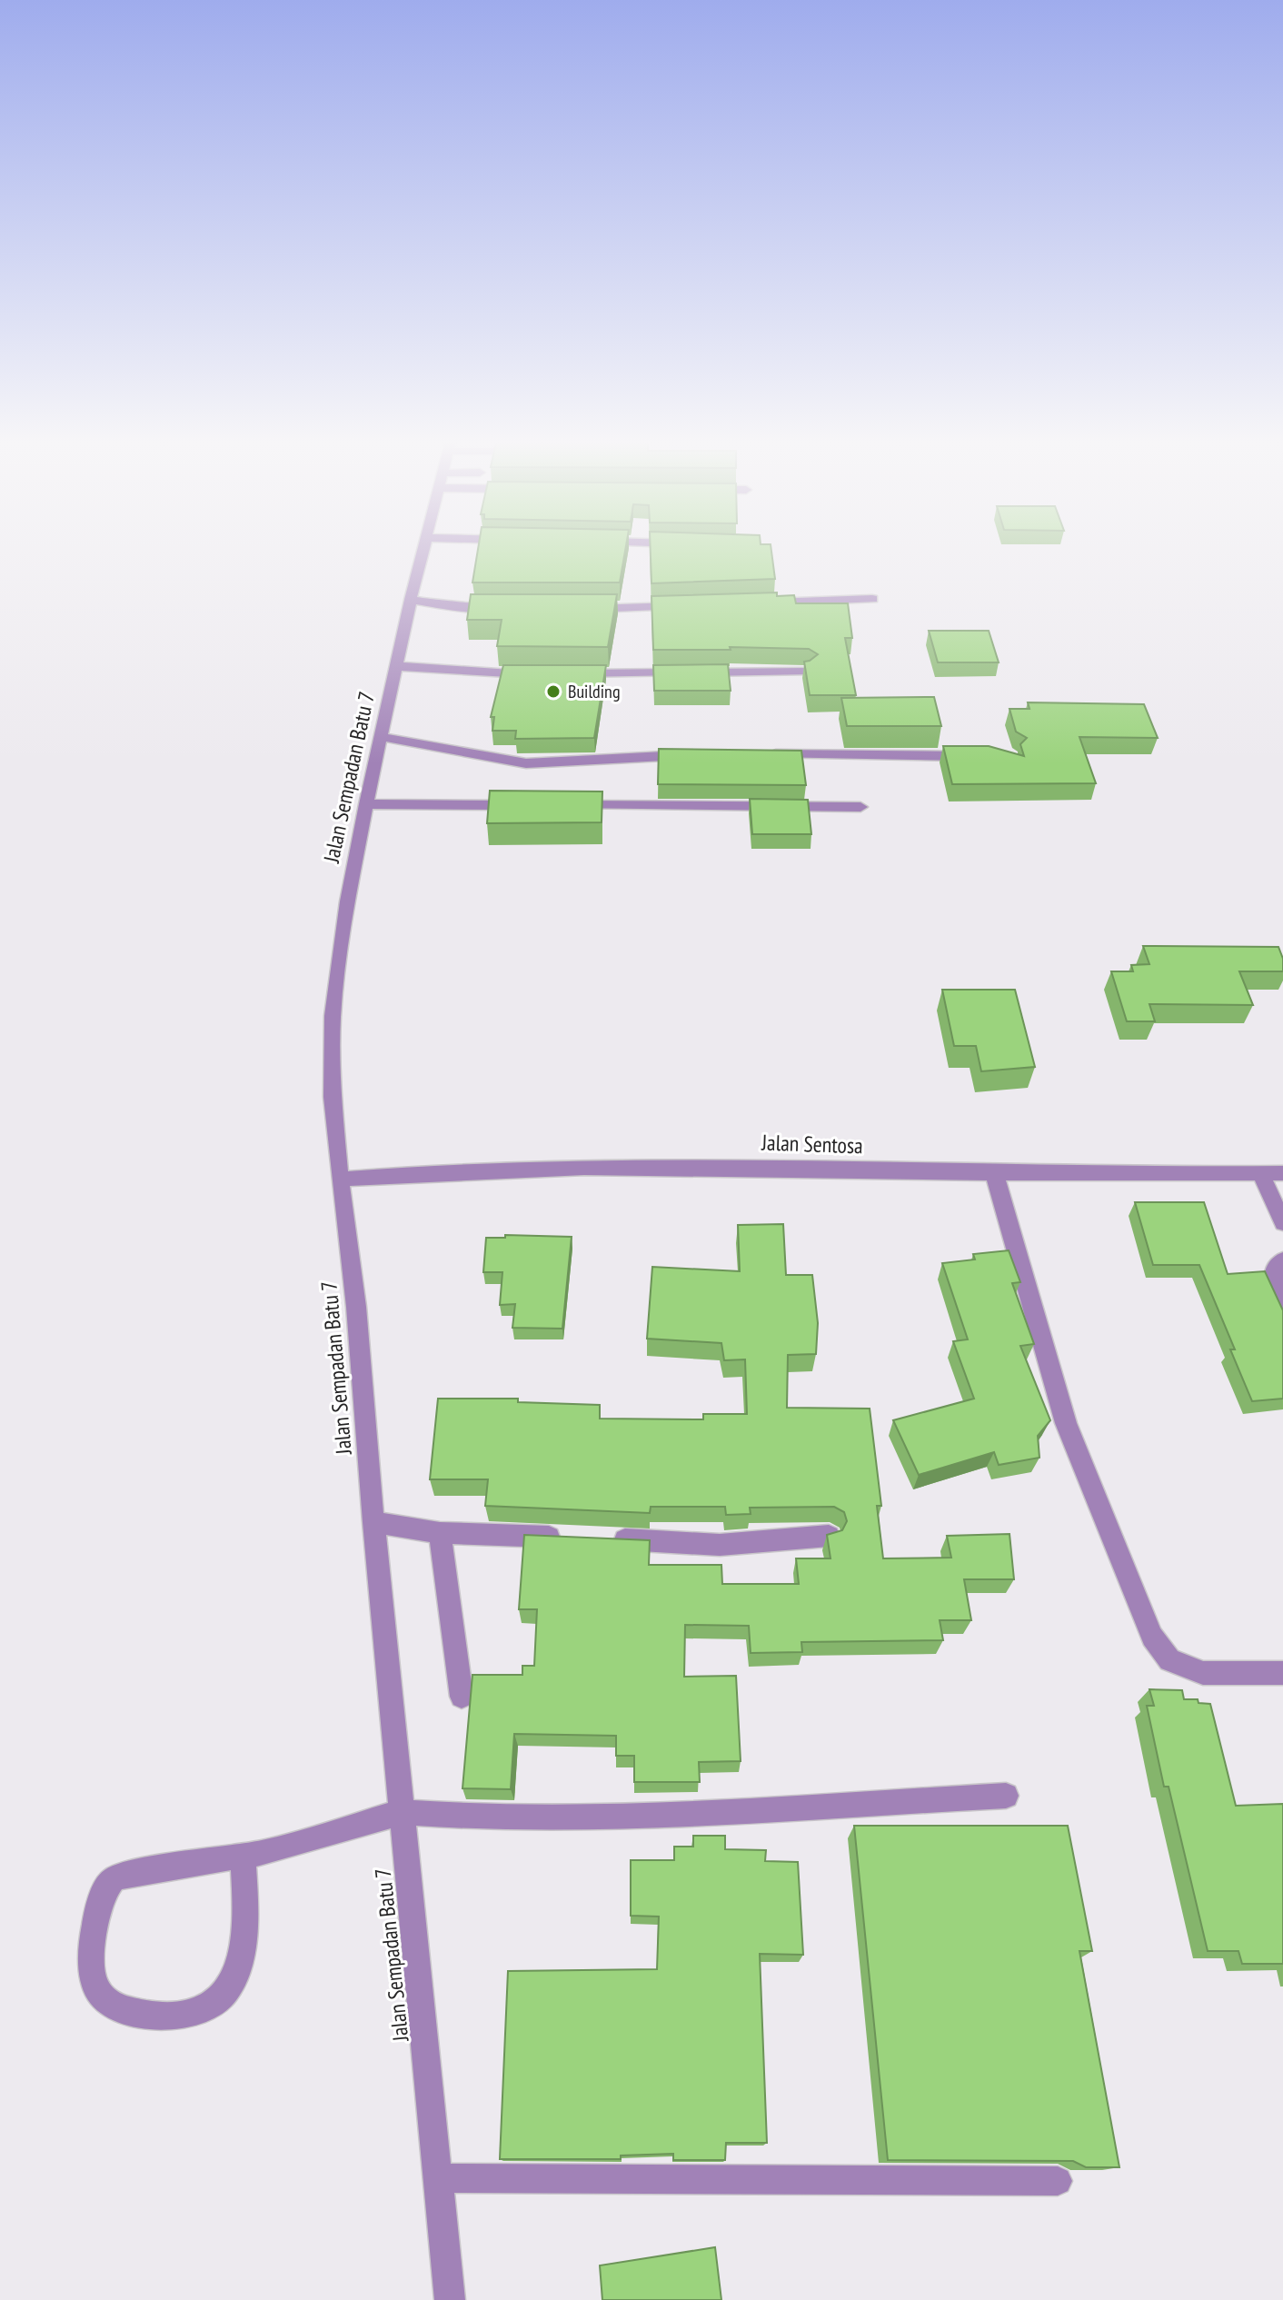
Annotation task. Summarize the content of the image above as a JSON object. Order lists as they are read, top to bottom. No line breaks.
{"streets":{"street":["Jalan Sempadan Batu 7","Jalan Sentosa"]},"crossings":[["Jalan Sempadan Batu 7","Jalan Sentosa"]],"places":["Building"]}
